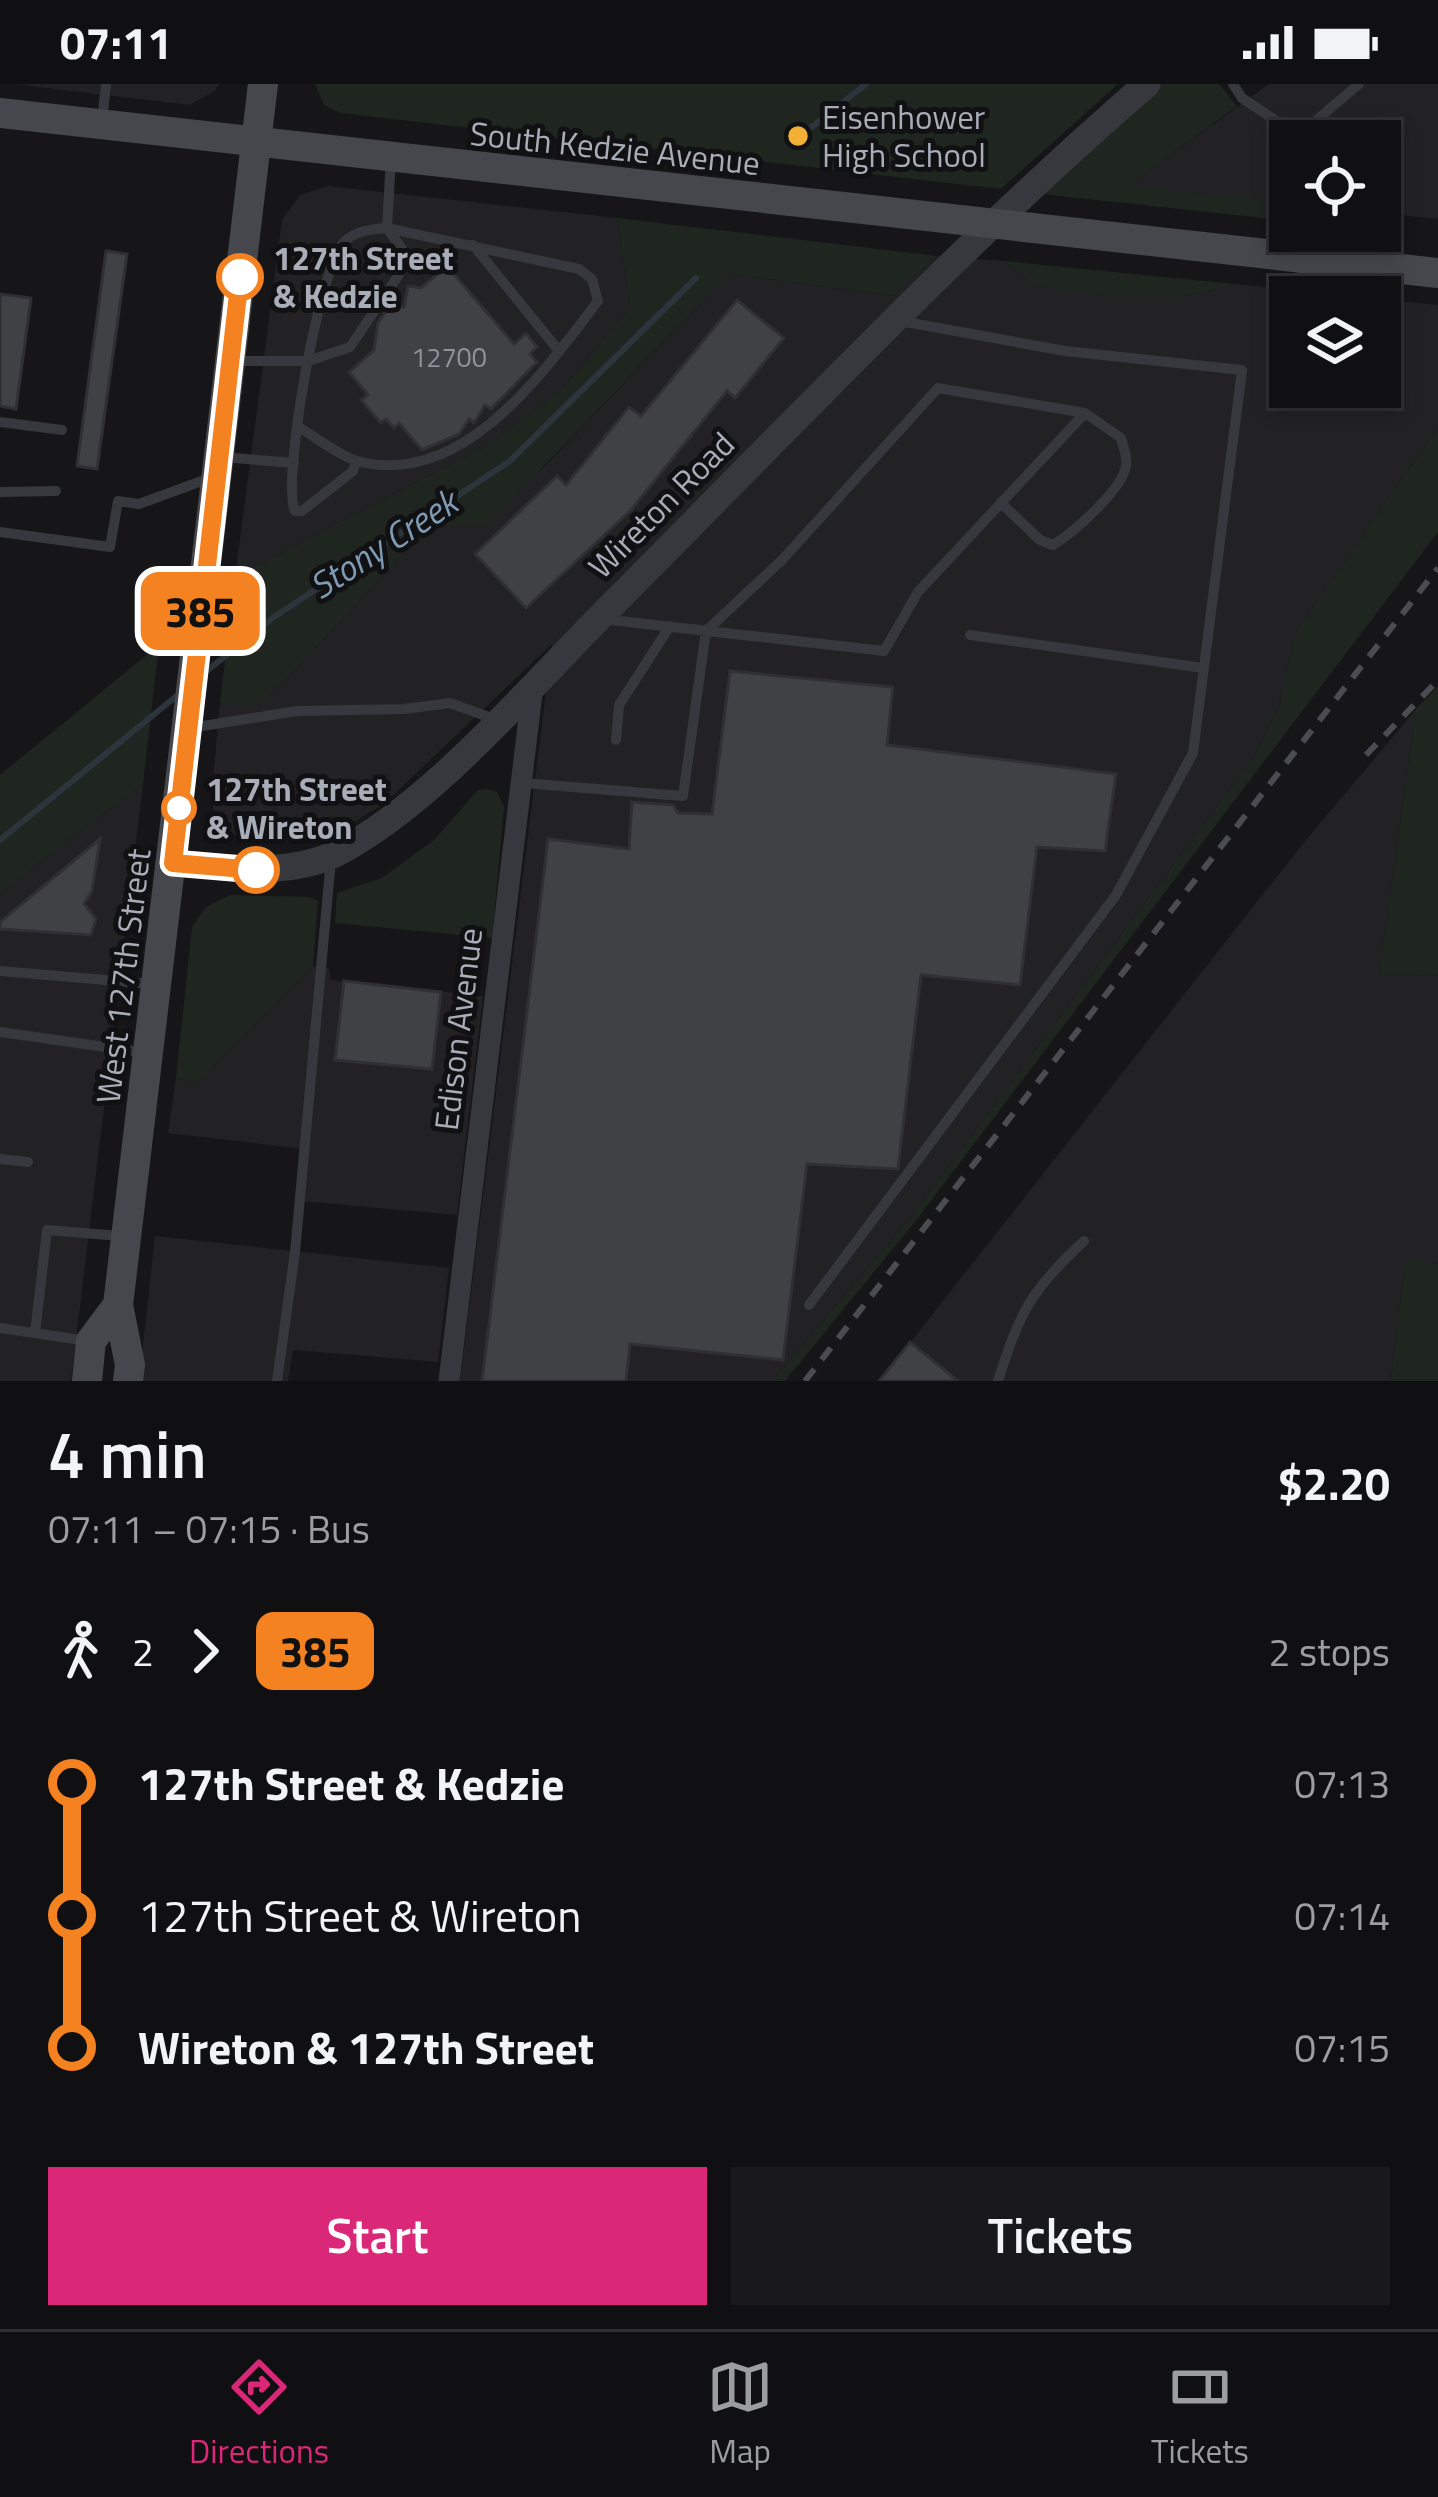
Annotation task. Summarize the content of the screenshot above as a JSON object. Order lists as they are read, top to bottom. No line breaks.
{"streets":{"main road":["South Kedzie Avenue","West 127th Street"],"street":["Wireton Road","Edison Avenue"]},"crossings":[["South Kedzie Avenue","West 127th Street"],["Wireton Road","West 127th Street"],["Wireton Road","Edison Avenue"]],"water":["Stony Creek"],"places":["Eisenhower High School","127th Street & Kedzie","127th Street & Wireton"],"lines":["bus line 385"],"house_numbers":["12700"],"page":{"status":"07:11","on_map":"385","heading":["4 min","07:11 – 07:15 · Bus","$2.20"],"legs":["2","385","2 stops"],"list":[{"name":"127th Street & Kedzie","value":"07:13"},{"name":"127th Street & Wireton","value":"07:14"},{"name":"Wireton & 127th Street","value":"07:15"}],"buttons":["Start","Tickets"],"tabs":["Directions","Map","Tickets"]}}
